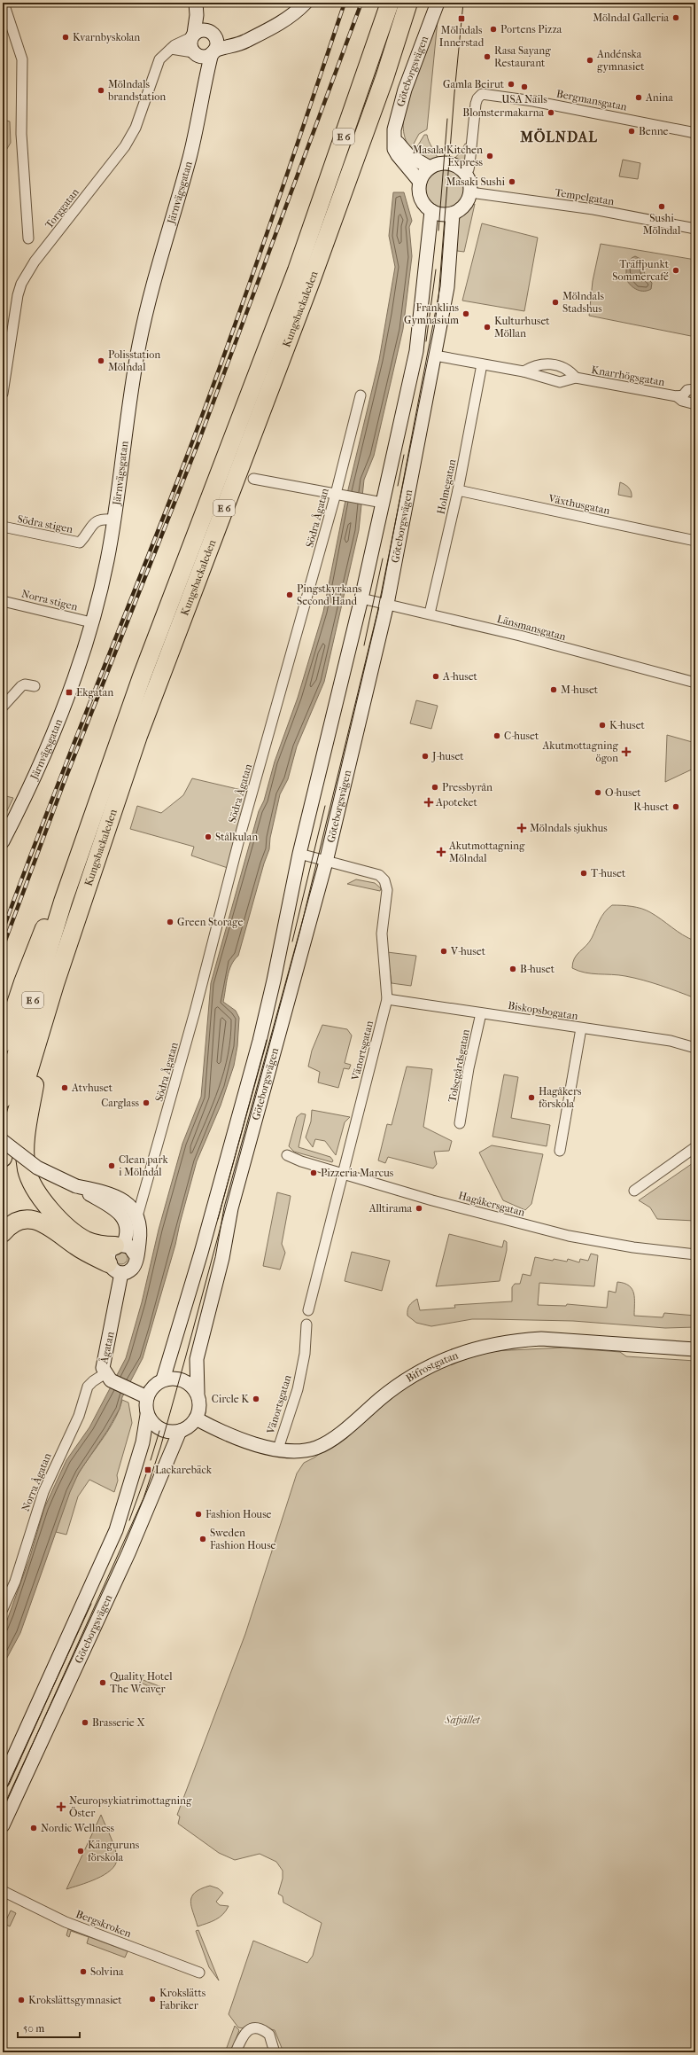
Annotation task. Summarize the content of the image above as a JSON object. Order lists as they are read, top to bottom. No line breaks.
{"streets":{"highway":["E 6","Kungsbackaleden"],"main road":["Göteborgsvägen","Järnvägsgatan","Ågatan","Bifrostgatan"],"street":["Bergmansgatan","Tempelgatan","Torggatan","Knarrhögsgatan","Holmegatan","Växthusgatan","Södra Ågatan","Södra stigen","Norra stigen","Länsmansgatan","Biskopsbogatan","Vänortsgatan","Tolsegårdsgatan","Hagåkersgatan","Norra Ågatan","Bergskroken"]},"crossings":[["Göteborgsvägen","Bergmansgatan"],["Göteborgsvägen","Tempelgatan"],["Göteborgsvägen","Knarrhögsgatan"],["Göteborgsvägen","Länsmansgatan"],["Göteborgsvägen","Vänortsgatan"],["Göteborgsvägen","Ågatan"],["Göteborgsvägen","Bifrostgatan"],["Bergmansgatan","Tempelgatan"],["Järnvägsgatan","Torggatan"],["Järnvägsgatan","Södra stigen"],["Järnvägsgatan","Norra stigen"],["Knarrhögsgatan","Holmegatan"],["Holmegatan","Växthusgatan"],["Holmegatan","Länsmansgatan"],["Biskopsbogatan","Vänortsgatan"],["Biskopsbogatan","Tolsegårdsgatan"],["Vänortsgatan","Hagåkersgatan"],["Vänortsgatan","Bifrostgatan"],["Ågatan","Bifrostgatan"],["Ågatan","Norra Ågatan"]],"districts":["MÖLNDAL"],"parks":["Safjället"],"places":{"other":["Mölndal Galleria","Portens Pizza","Kvarnbyskolan","Rasa Sayang Restaurant","Andénska gymnasiet","Gamla Beirut","USA Nails","Mölndals brandstation","Anina","Blomstermakarna","Benne","Masala Kitchen Express","Masaki Sushi","Sushi Mölndal","Träffpunkt Sommercafé","Mölndals Stadshus","Franklins Gymnasium","Kulturhuset Möllan","Polisstation Mölndal","Pingstkyrkans Second Hand","A-huset","M-huset","K-huset","C-huset","J-huset","Pressbyrån","O-huset","R-huset","Stålkulan","T-huset","Green Storage","V-huset","B-huset","Atvhuset","Hagåkers förskola","Carglass","Clean park i Mölndal","Pizzeria Marcus","Alltirama","Circle K","Fashion House","Sweden Fashion House","Quality Hotel The Weaver","Brasserie X","Nordic Wellness","Känguruns förskola","Solvina","Krokslätts Fabriker","Krokslättsgymnasiet"],"transit":["Mölndals Innerstad","Ekgatan","Lackarebäck"],"health":["Akutmottagning ögon","Apoteket","Mölndals sjukhus","Akutmottagning Mölndal","Neuropsykiatrimottagning Öster"]},"scale_bar":"50 m"}
